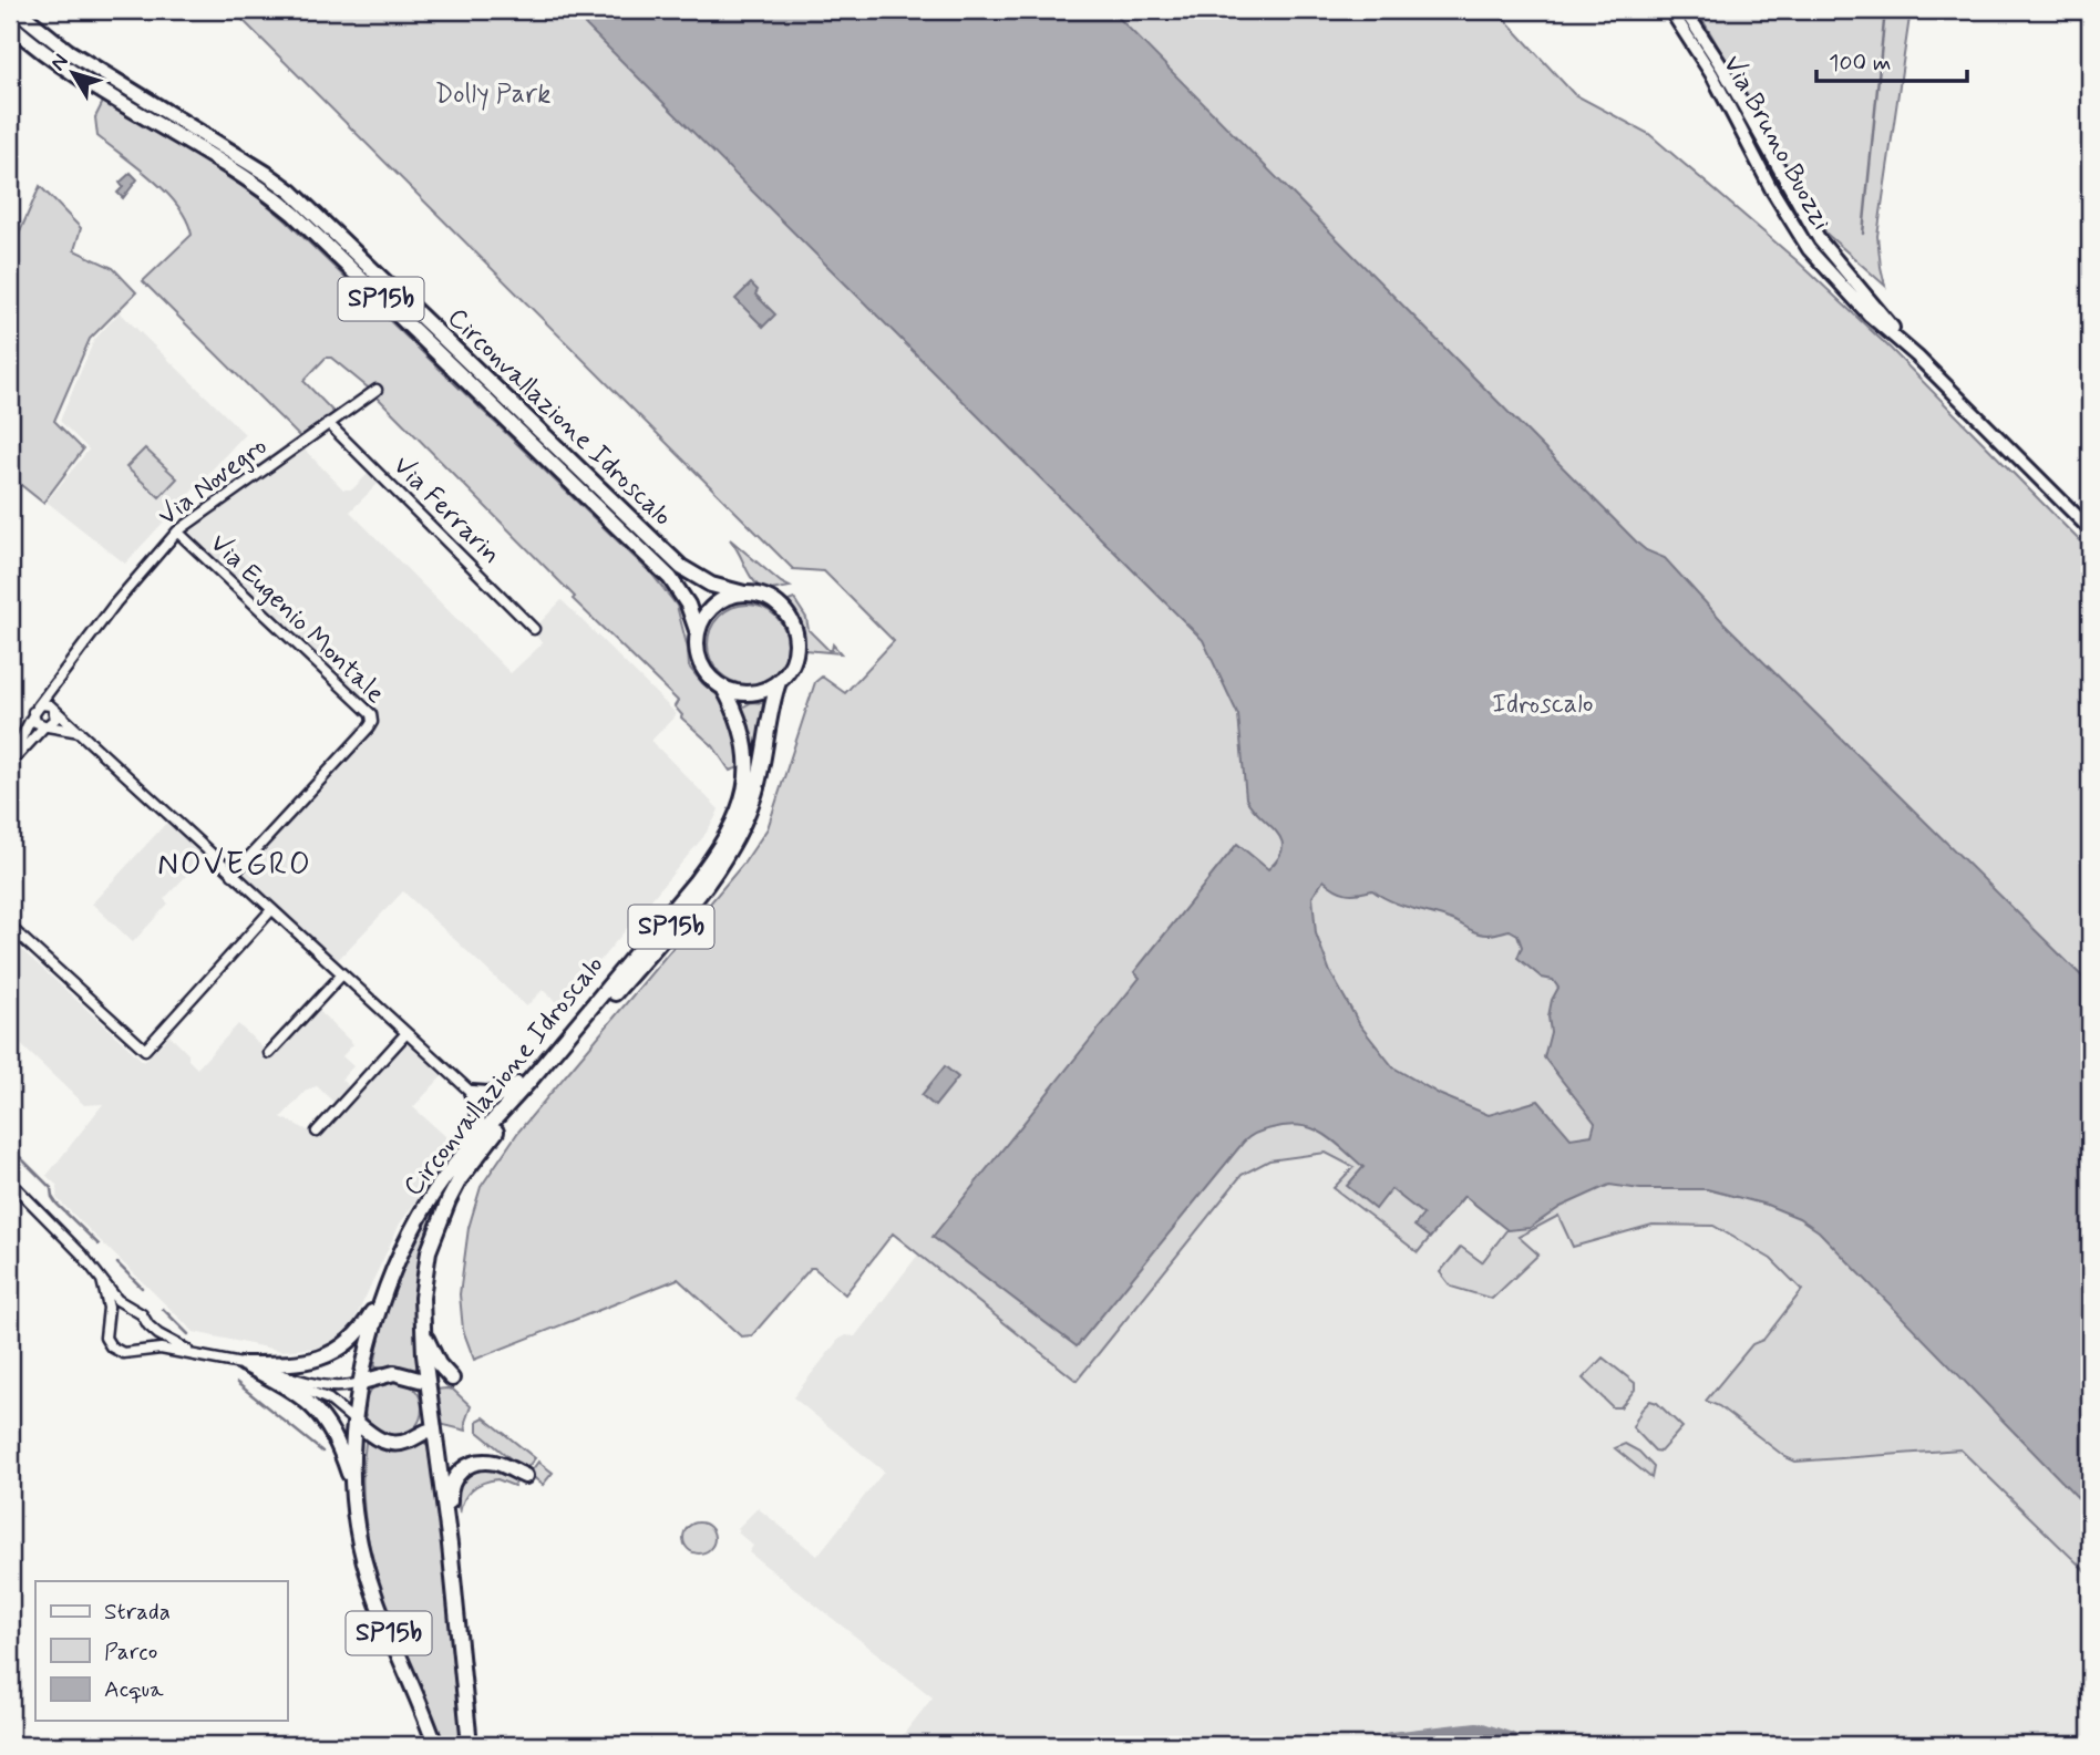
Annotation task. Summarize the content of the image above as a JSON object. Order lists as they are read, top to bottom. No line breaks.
{"streets":{"main road":["Via Bruno Buozzi","SP15b","Circonvallazione Idroscalo"],"street":["Via Novegro","Via Ferrarin","Via Eugenio Montale"]},"crossings":[["SP15b","Circonvallazione Idroscalo"],["Via Novegro","Via Ferrarin"],["Via Novegro","Via Eugenio Montale"]],"districts":["NOVEGRO"],"parks":["Dolly Park","Idroscalo"],"legend":["Strada","Parco","Acqua"],"scale_bar":"100 m","north":"top left"}
